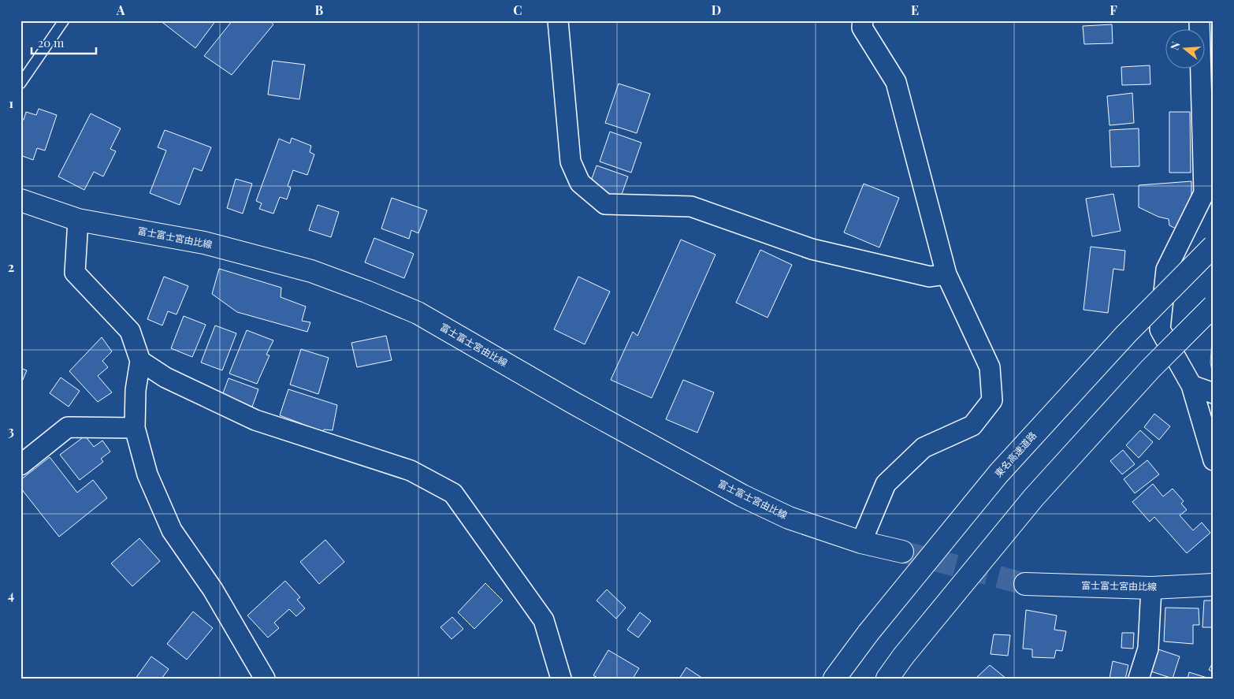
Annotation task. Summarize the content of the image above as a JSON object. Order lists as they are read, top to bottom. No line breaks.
{"streets":{"main road":["富士富士宮由比線","東名高速道路"]},"scale_bar":"20 m","north":"left","grid":{"columns":["A","B","C","D","E","F"],"rows":["1","2","3","4"]}}
